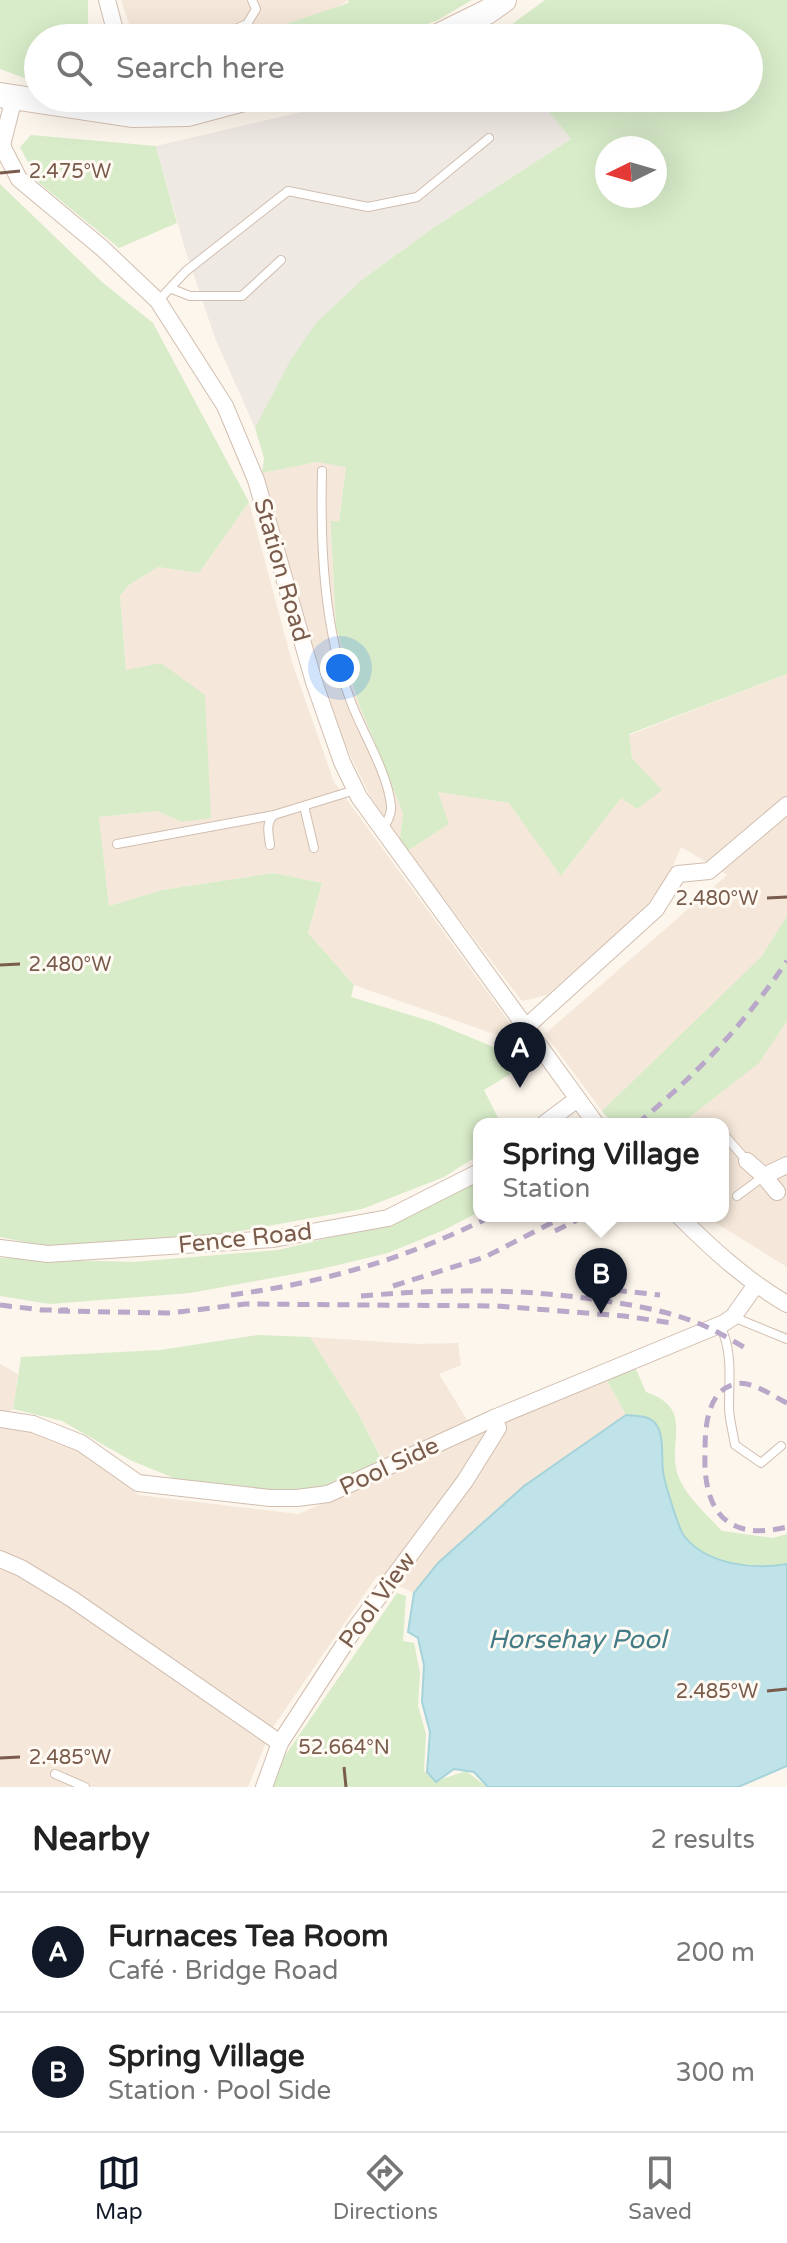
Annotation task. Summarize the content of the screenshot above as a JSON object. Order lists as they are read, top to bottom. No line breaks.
{"streets":{"street":["Station Road","Fence Road","Pool Side","Pool View"]},"crossings":[["Pool Side","Pool View"]],"water":["Horsehay Pool"],"north":"left","page":{"search":"Search here","pins":["A","B"],"popup":["Spring Village","Station"],"heading":["Nearby","2 results"],"list":[{"mark":"A","name":"Furnaces Tea Room","note":"Café · Bridge Road","value":"200 m"},{"mark":"B","name":"Spring Village","note":"Station · Pool Side","value":"300 m"}],"nav":["Map","Directions","Saved"]},"coordinates":["2.475°W","2.480°W","2.485°W","52.664°N"]}
